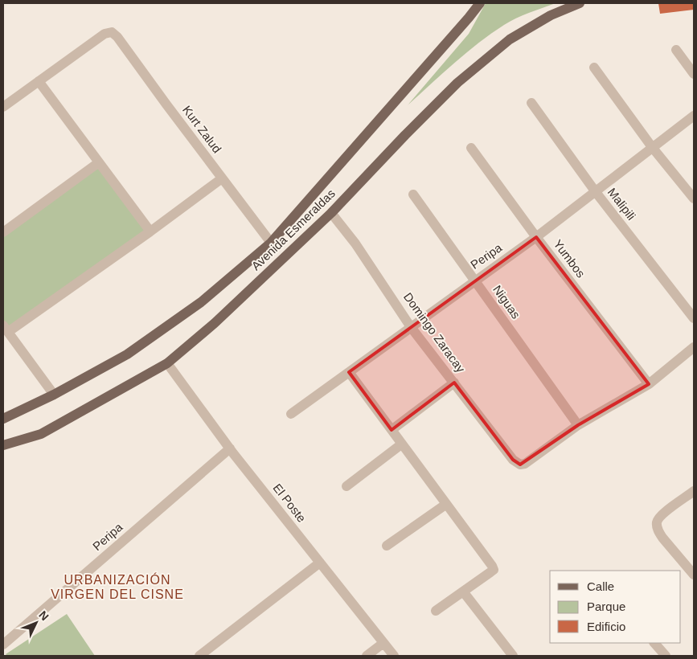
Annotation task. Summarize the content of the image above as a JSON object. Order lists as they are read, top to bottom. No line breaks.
{"streets":{"main road":["Avenida Esmeraldas"],"street":["Kurt Zalud","Malipili","Peripa","Yumbos","Niguas","Domingo Zaracay","El Poste"]},"crossings":[["Kurt Zalud","Avenida Esmeraldas"],["Malipili","Peripa"],["Avenida Esmeraldas","Domingo Zaracay"],["Avenida Esmeraldas","El Poste"],["Peripa","Yumbos"],["Peripa","Niguas"],["Peripa","Domingo Zaracay"],["Peripa","El Poste"],["Niguas","Domingo Zaracay"]],"districts":["URBANIZACIÓN VIRGEN DEL CISNE"],"legend":["Calle","Parque","Edificio"],"north":"top right"}
